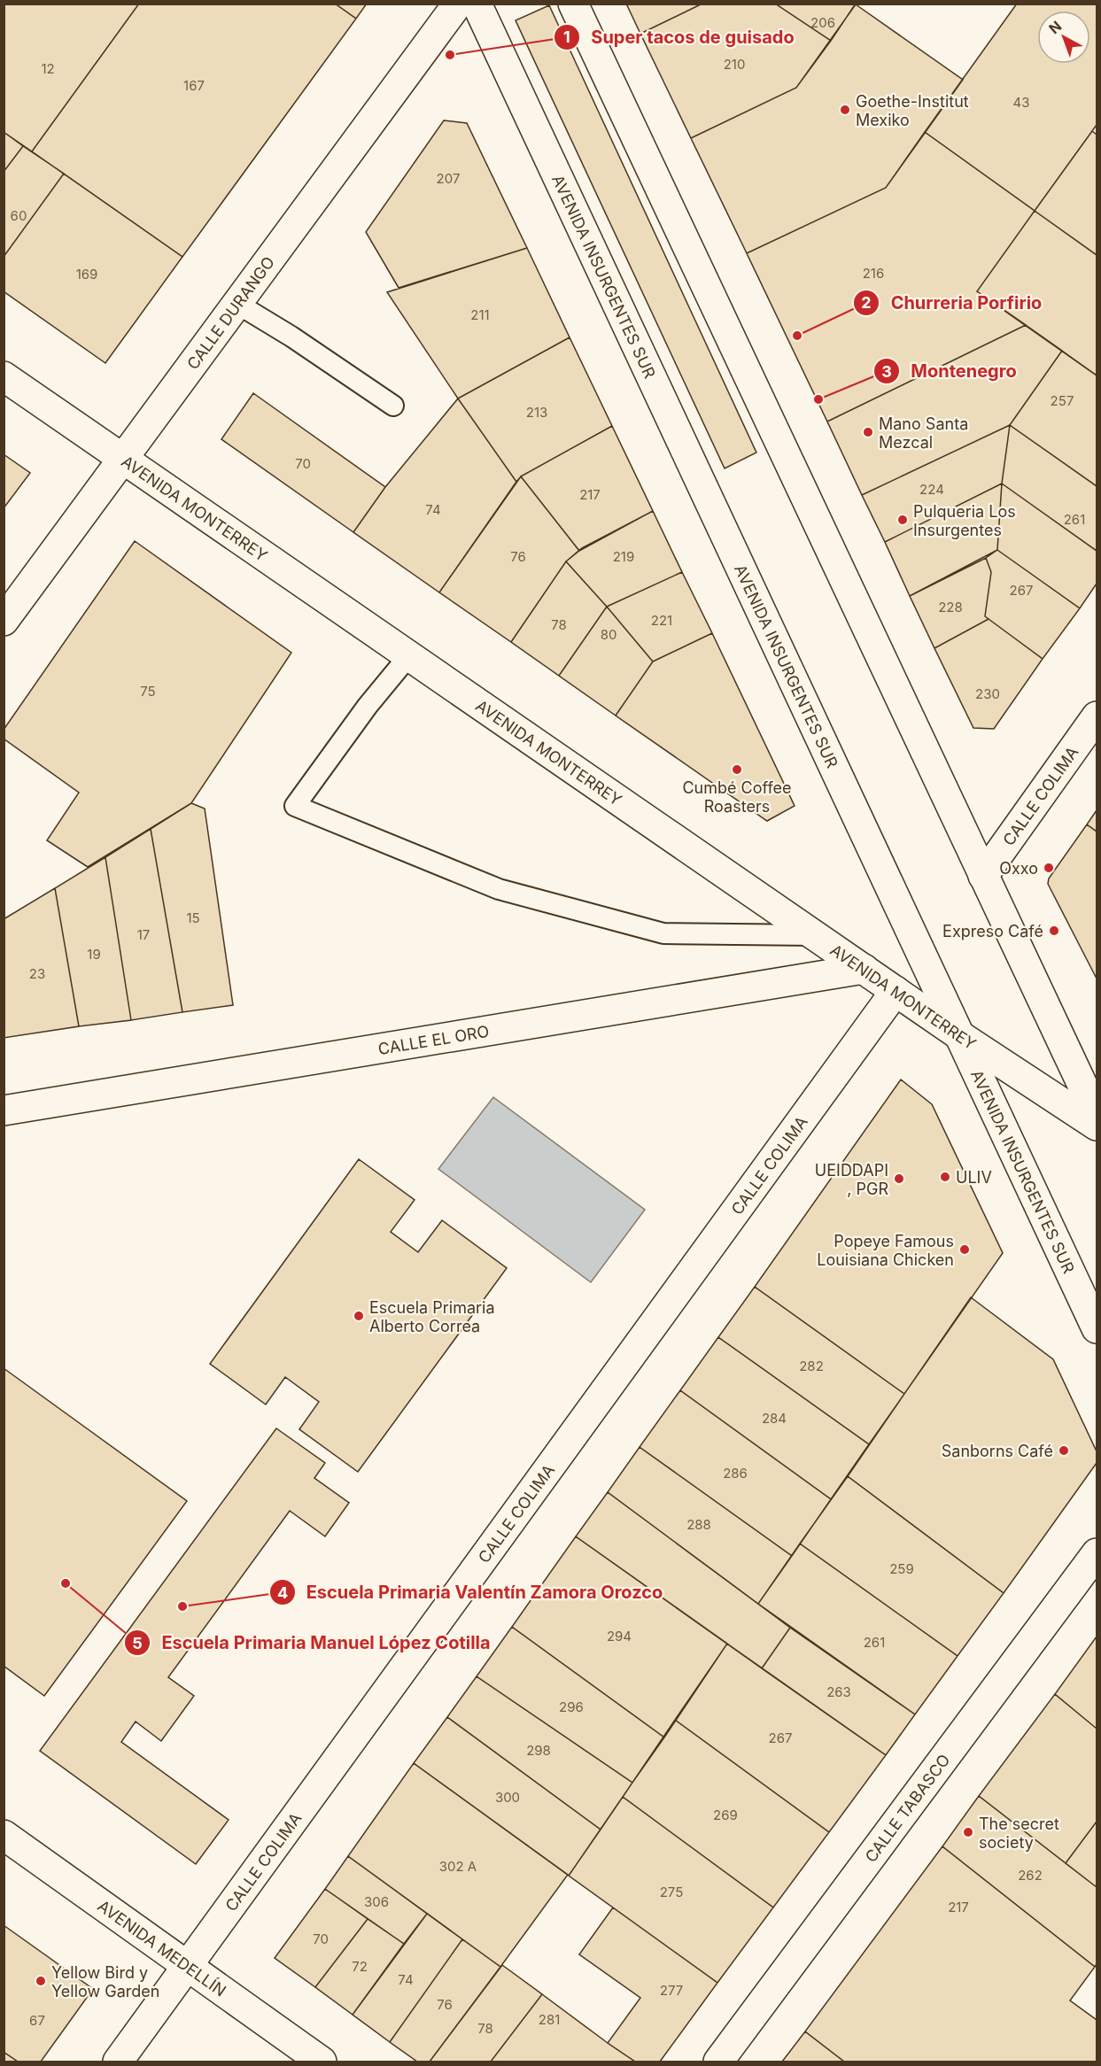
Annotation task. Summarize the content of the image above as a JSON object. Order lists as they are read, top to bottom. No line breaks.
{"streets":{"street":["AVENIDA INSURGENTES SUR","CALLE DURANGO","AVENIDA MONTERREY","CALLE COLIMA","CALLE EL ORO","CALLE TABASCO","AVENIDA MEDELLÍN"]},"crossings":[["AVENIDA INSURGENTES SUR","AVENIDA MONTERREY"],["CALLE DURANGO","AVENIDA MONTERREY"],["AVENIDA MONTERREY","CALLE COLIMA"],["AVENIDA MONTERREY","CALLE EL ORO"],["CALLE COLIMA","AVENIDA MEDELLÍN"]],"places":["Super tacos de guisado","Goethe-Institut Mexiko","Churreria Porfirio","Montenegro","Mano Santa Mezcal","Pulqueria Los Insurgentes","Cumbé Coffee Roasters","Oxxo","Expreso Café","ULIV","UEIDDAPI , PGR","Popeye Famous Louisiana Chicken","Escuela Primaria Alberto Correa","Sanborns Café","Escuela Primaria Manuel López Cotilla","Escuela Primaria Valentín Zamora Orozco","The secret society","Yellow Bird y Yellow Garden"],"house_numbers":["206","210","12","167","43","207","60","216","169","211","257","213","70","224","217","74","261","76","219","267","228","221","78","80","75","230","15","17","19","23","282","284","286","288","259","294","261","263","296","267","298","300","269","302 A","262","275","306","217","70","72","74","277","76","281","67","78"],"north":"top left"}
